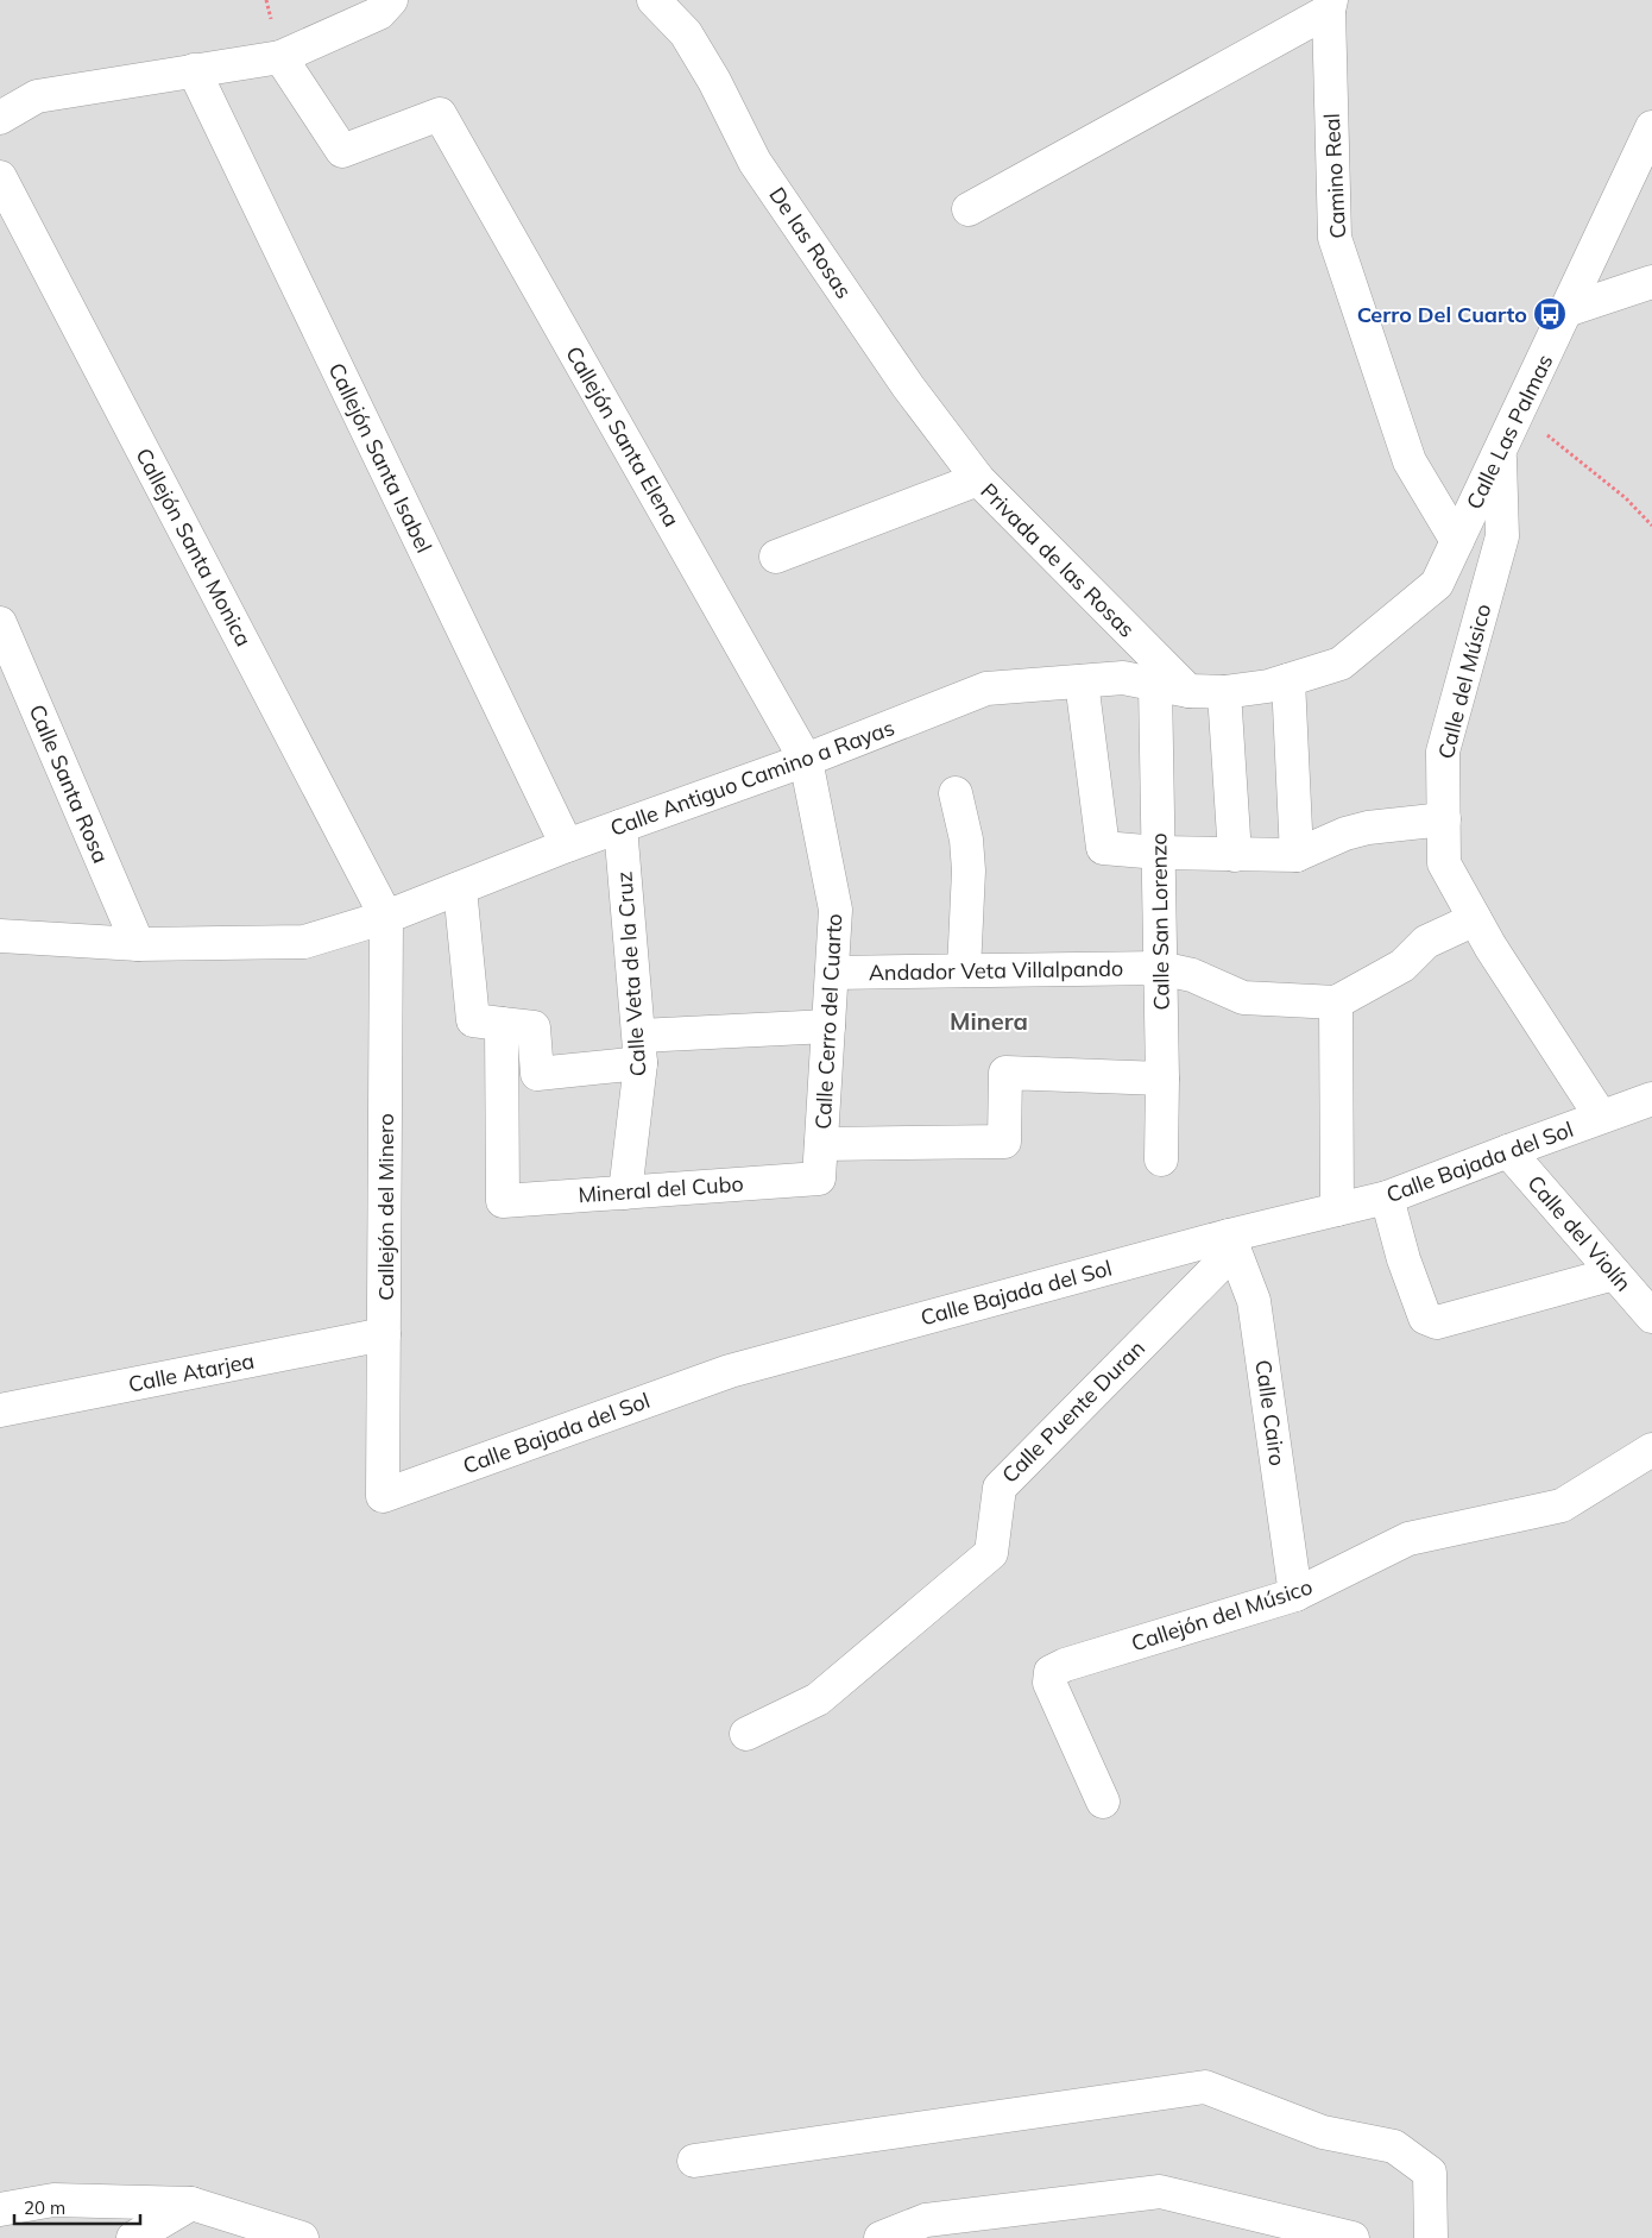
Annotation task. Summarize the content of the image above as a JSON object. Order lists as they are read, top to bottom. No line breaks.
{"streets":{"street":["Camino Real","De las Rosas","Calle Las Palmas","Callejón Santa Elena","Callejón Santa Isabel","Callejón Santa Monica","Privada de las Rosas","Calle del Músico","Calle Antiguo Camino a Rayas","Calle Santa Rosa","Calle San Lorenzo","Andador Veta Villalpando","Calle Veta de la Cruz","Calle Cerro del Cuarto","Calle Bajada del Sol","Mineral del Cubo","Callejón del Minero","Calle del Violín","Calle Atarjea","Calle Puente Duran","Calle Cairo","Callejón del Músico"]},"crossings":[["Camino Real","Calle Las Palmas"],["Camino Real","Calle Antiguo Camino a Rayas"],["De las Rosas","Privada de las Rosas"],["Calle Las Palmas","Calle del Músico"],["Calle Las Palmas","Calle Antiguo Camino a Rayas"],["Callejón Santa Elena","Calle Antiguo Camino a Rayas"],["Callejón Santa Elena","Calle Cerro del Cuarto"],["Callejón Santa Isabel","Calle Antiguo Camino a Rayas"],["Callejón Santa Monica","Calle Antiguo Camino a Rayas"],["Callejón Santa Monica","Callejón del Minero"],["Privada de las Rosas","Calle Antiguo Camino a Rayas"],["Calle del Músico","Calle Bajada del Sol"],["Calle Antiguo Camino a Rayas","Calle Santa Rosa"],["Calle Antiguo Camino a Rayas","Calle San Lorenzo"],["Calle Antiguo Camino a Rayas","Calle Veta de la Cruz"],["Calle Antiguo Camino a Rayas","Calle Cerro del Cuarto"],["Calle Antiguo Camino a Rayas","Callejón del Minero"],["Calle San Lorenzo","Andador Veta Villalpando"],["Andador Veta Villalpando","Calle Cerro del Cuarto"],["Calle Veta de la Cruz","Mineral del Cubo"],["Calle Cerro del Cuarto","Mineral del Cubo"],["Calle Bajada del Sol","Callejón del Minero"],["Calle Bajada del Sol","Calle del Violín"],["Calle Bajada del Sol","Calle Puente Duran"],["Calle Bajada del Sol","Calle Cairo"],["Callejón del Minero","Calle Atarjea"],["Calle Puente Duran","Calle Cairo"],["Calle Cairo","Callejón del Músico"]],"districts":["Minera"],"places":{"bus stop":["Cerro Del Cuarto"]},"scale_bar":"20 m"}
